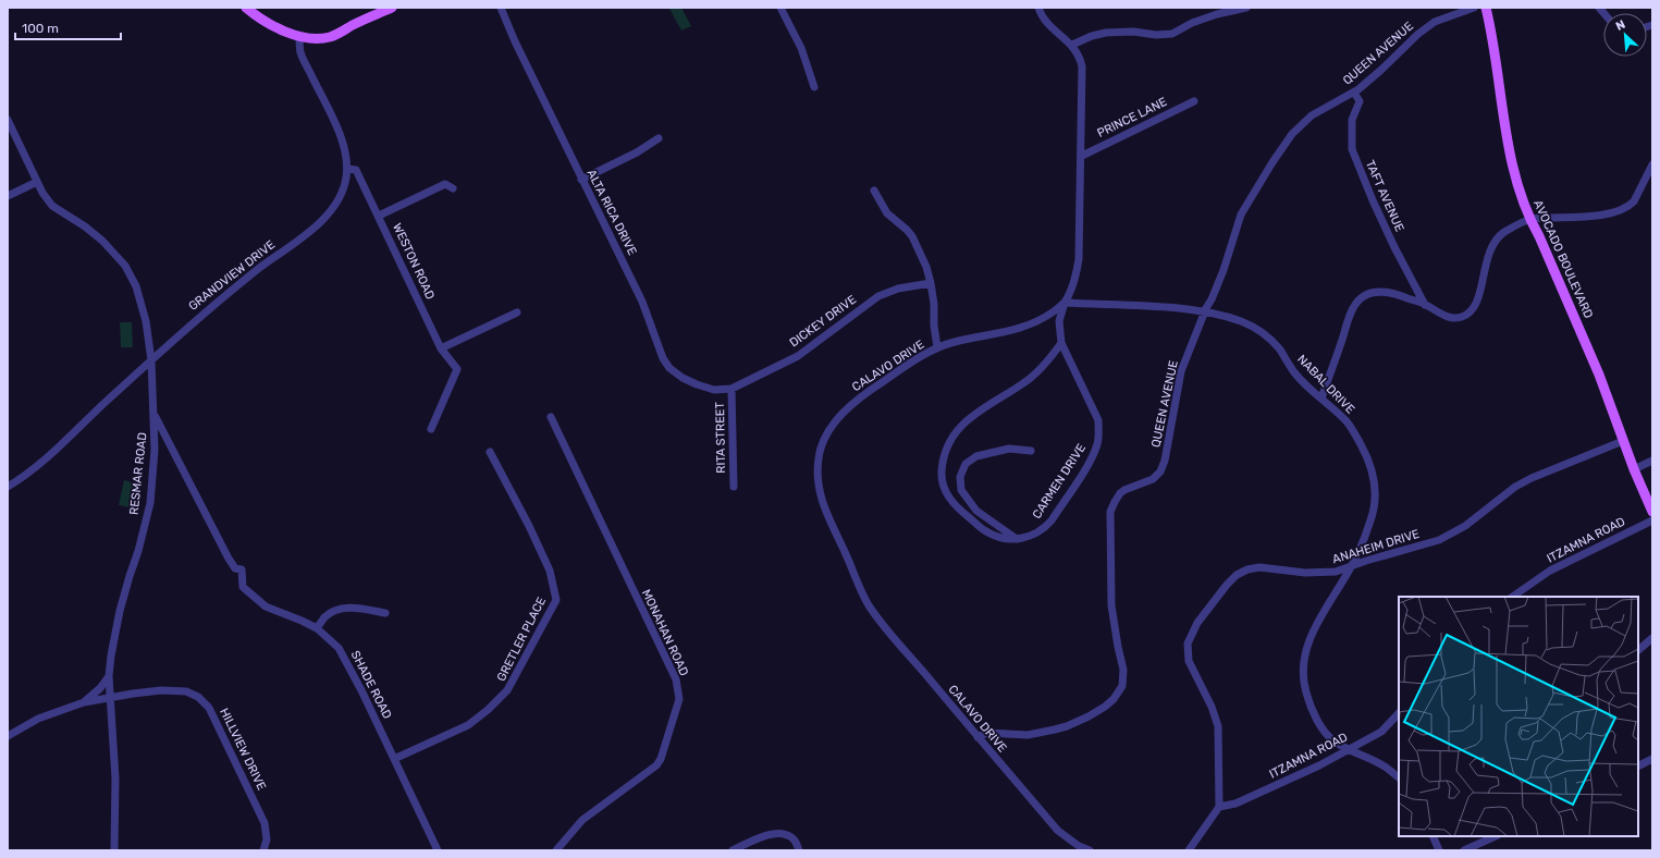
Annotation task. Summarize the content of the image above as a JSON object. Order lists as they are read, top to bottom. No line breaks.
{"streets":{"main road":["AVOCADO BOULEVARD"],"street":["QUEEN AVENUE","PRINCE LANE","TAFT AVENUE","ALTA RICA DRIVE","WESTON ROAD","GRANDVIEW DRIVE","DICKEY DRIVE","CALAVO DRIVE","NABAL DRIVE","RITA STREET","RESMAR ROAD","CARMEN DRIVE","ITZAMNA ROAD","ANAHEIM DRIVE","MONAHAN ROAD","GRETLER PLACE","SHADE ROAD","HILLVIEW DRIVE"]},"crossings":[["QUEEN AVENUE","TAFT AVENUE"],["QUEEN AVENUE","CALAVO DRIVE"],["QUEEN AVENUE","NABAL DRIVE"],["PRINCE LANE","CALAVO DRIVE"],["ALTA RICA DRIVE","DICKEY DRIVE"],["ALTA RICA DRIVE","RITA STREET"],["AVOCADO BOULEVARD","ANAHEIM DRIVE"],["WESTON ROAD","GRANDVIEW DRIVE"],["GRANDVIEW DRIVE","RESMAR ROAD"],["DICKEY DRIVE","RITA STREET"],["CALAVO DRIVE","NABAL DRIVE"],["CALAVO DRIVE","CARMEN DRIVE"],["NABAL DRIVE","CARMEN DRIVE"],["NABAL DRIVE","ITZAMNA ROAD"],["NABAL DRIVE","ANAHEIM DRIVE"],["RESMAR ROAD","SHADE ROAD"],["RESMAR ROAD","HILLVIEW DRIVE"],["ITZAMNA ROAD","ANAHEIM DRIVE"],["GRETLER PLACE","SHADE ROAD"]],"scale_bar":"100 m","north":"top left"}
